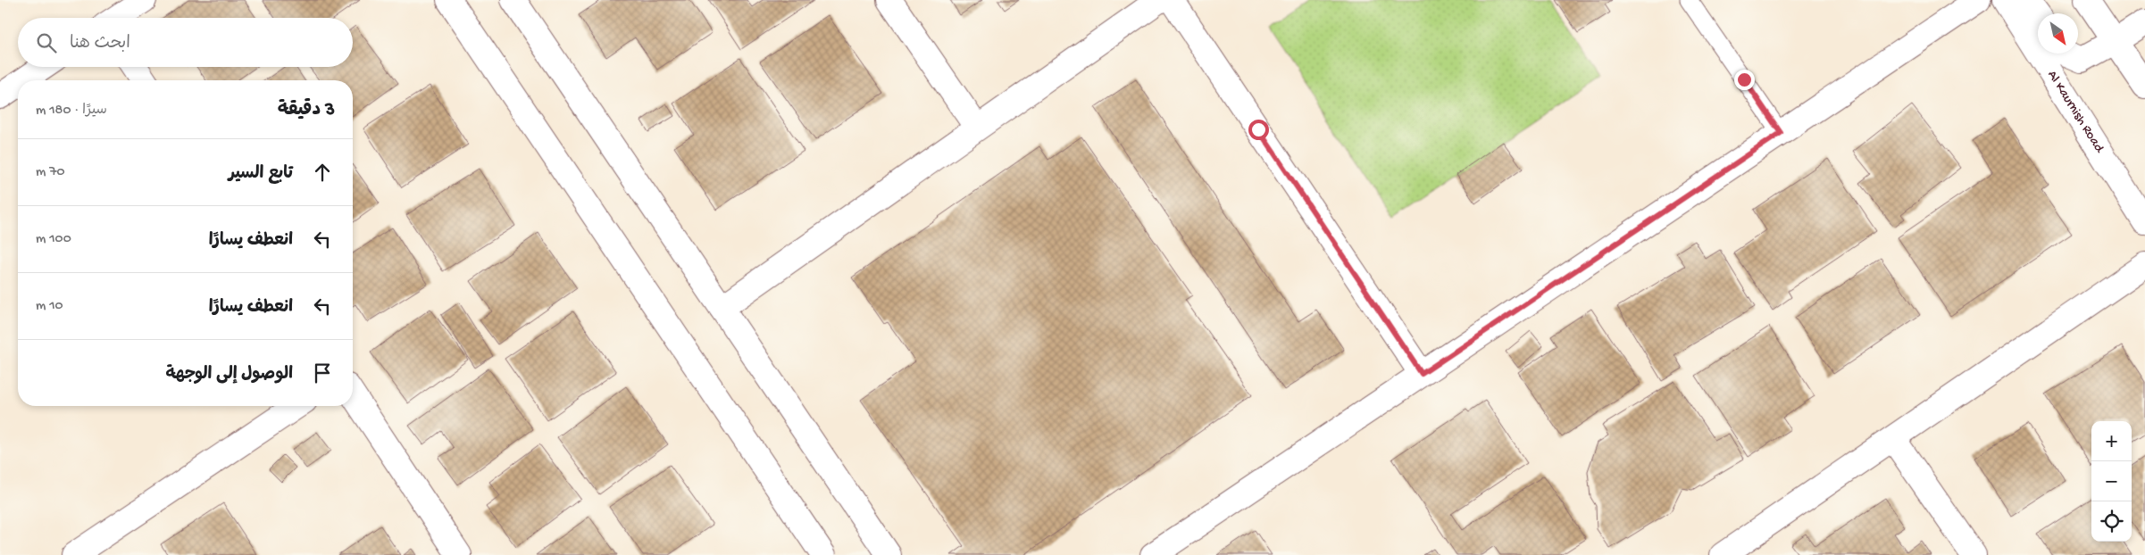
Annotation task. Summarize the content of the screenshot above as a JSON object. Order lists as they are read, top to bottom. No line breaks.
{"streets":{"street":["Al Kaurnish Road"]},"north":"bottom right","page":{"search":"ابحث هنا","heading":["3 دقيقة","سيرًا · 180 m"],"list":[["تابع السير","70 m"],["انعطف يسارًا","100 m"],["انعطف يسارًا","10 m"],"الوصول إلى الوجهة"],"map_buttons":["+","−"]}}
